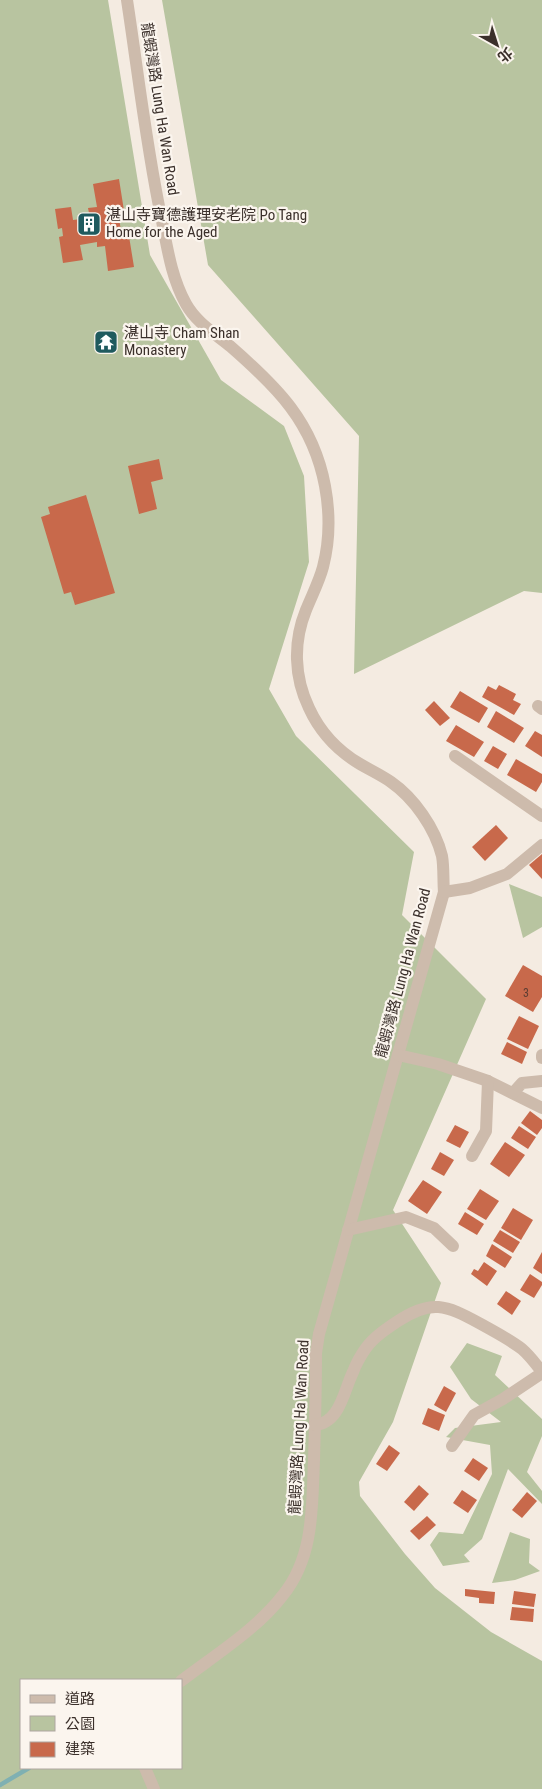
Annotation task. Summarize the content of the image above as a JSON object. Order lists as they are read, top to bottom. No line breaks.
{"streets":{"street":["龍蝦灣路 Lung Ha Wan Road"]},"places":{"building":["湛山寺寶德護理安老院 Po Tang Home for the Aged"],"temple":["湛山寺 Cham Shan Monastery"]},"house_numbers":["3"],"legend":["道路","公園","建築"],"north":"bottom right"}
